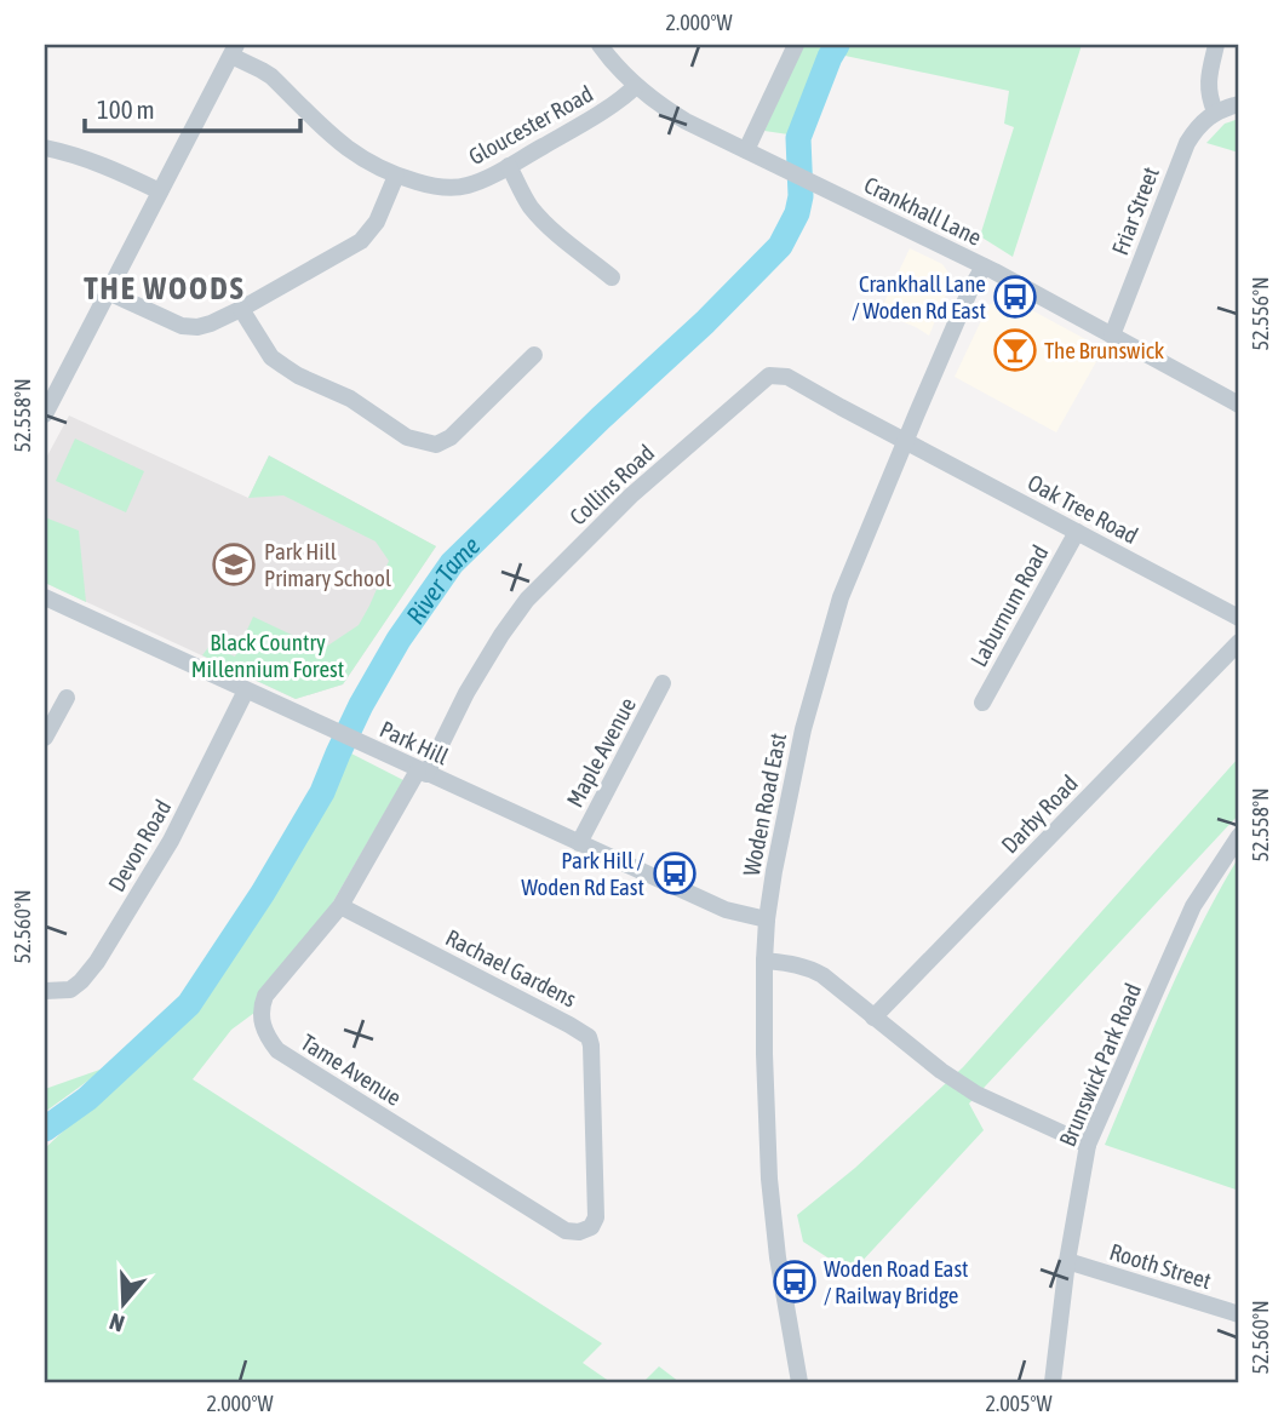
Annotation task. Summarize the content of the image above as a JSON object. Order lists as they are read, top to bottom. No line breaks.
{"streets":{"street":["Gloucester Road","Crankhall Lane","Friar Street","Collins Road","Oak Tree Road","Laburnum Road","Park Hill","Maple Avenue","Woden Road East","Darby Road","Devon Road","Rachael Gardens","Brunswick Park Road","Tame Avenue","Rooth Street"]},"crossings":[["Gloucester Road","Crankhall Lane"],["Crankhall Lane","Friar Street"],["Crankhall Lane","Woden Road East"],["Collins Road","Oak Tree Road"],["Collins Road","Park Hill"],["Collins Road","Woden Road East"],["Collins Road","Tame Avenue"],["Oak Tree Road","Laburnum Road"],["Oak Tree Road","Woden Road East"],["Park Hill","Maple Avenue"],["Park Hill","Woden Road East"],["Park Hill","Devon Road"],["Park Hill","Tame Avenue"],["Rachael Gardens","Tame Avenue"],["Brunswick Park Road","Rooth Street"]],"districts":["THE WOODS"],"water":["River Tame"],"parks":["Black Country Millennium Forest"],"places":{"bus stop":["Crankhall Lane / Woden Rd East","Park Hill / Woden Rd East","Woden Road East / Railway Bridge"],"bar":["The Brunswick"],"school or university":["Park Hill Primary School"]},"scale_bar":"100 m","north":"bottom","coordinates":["2.000°W","52.556°N","52.558°N","52.560°N","2.005°W"]}
